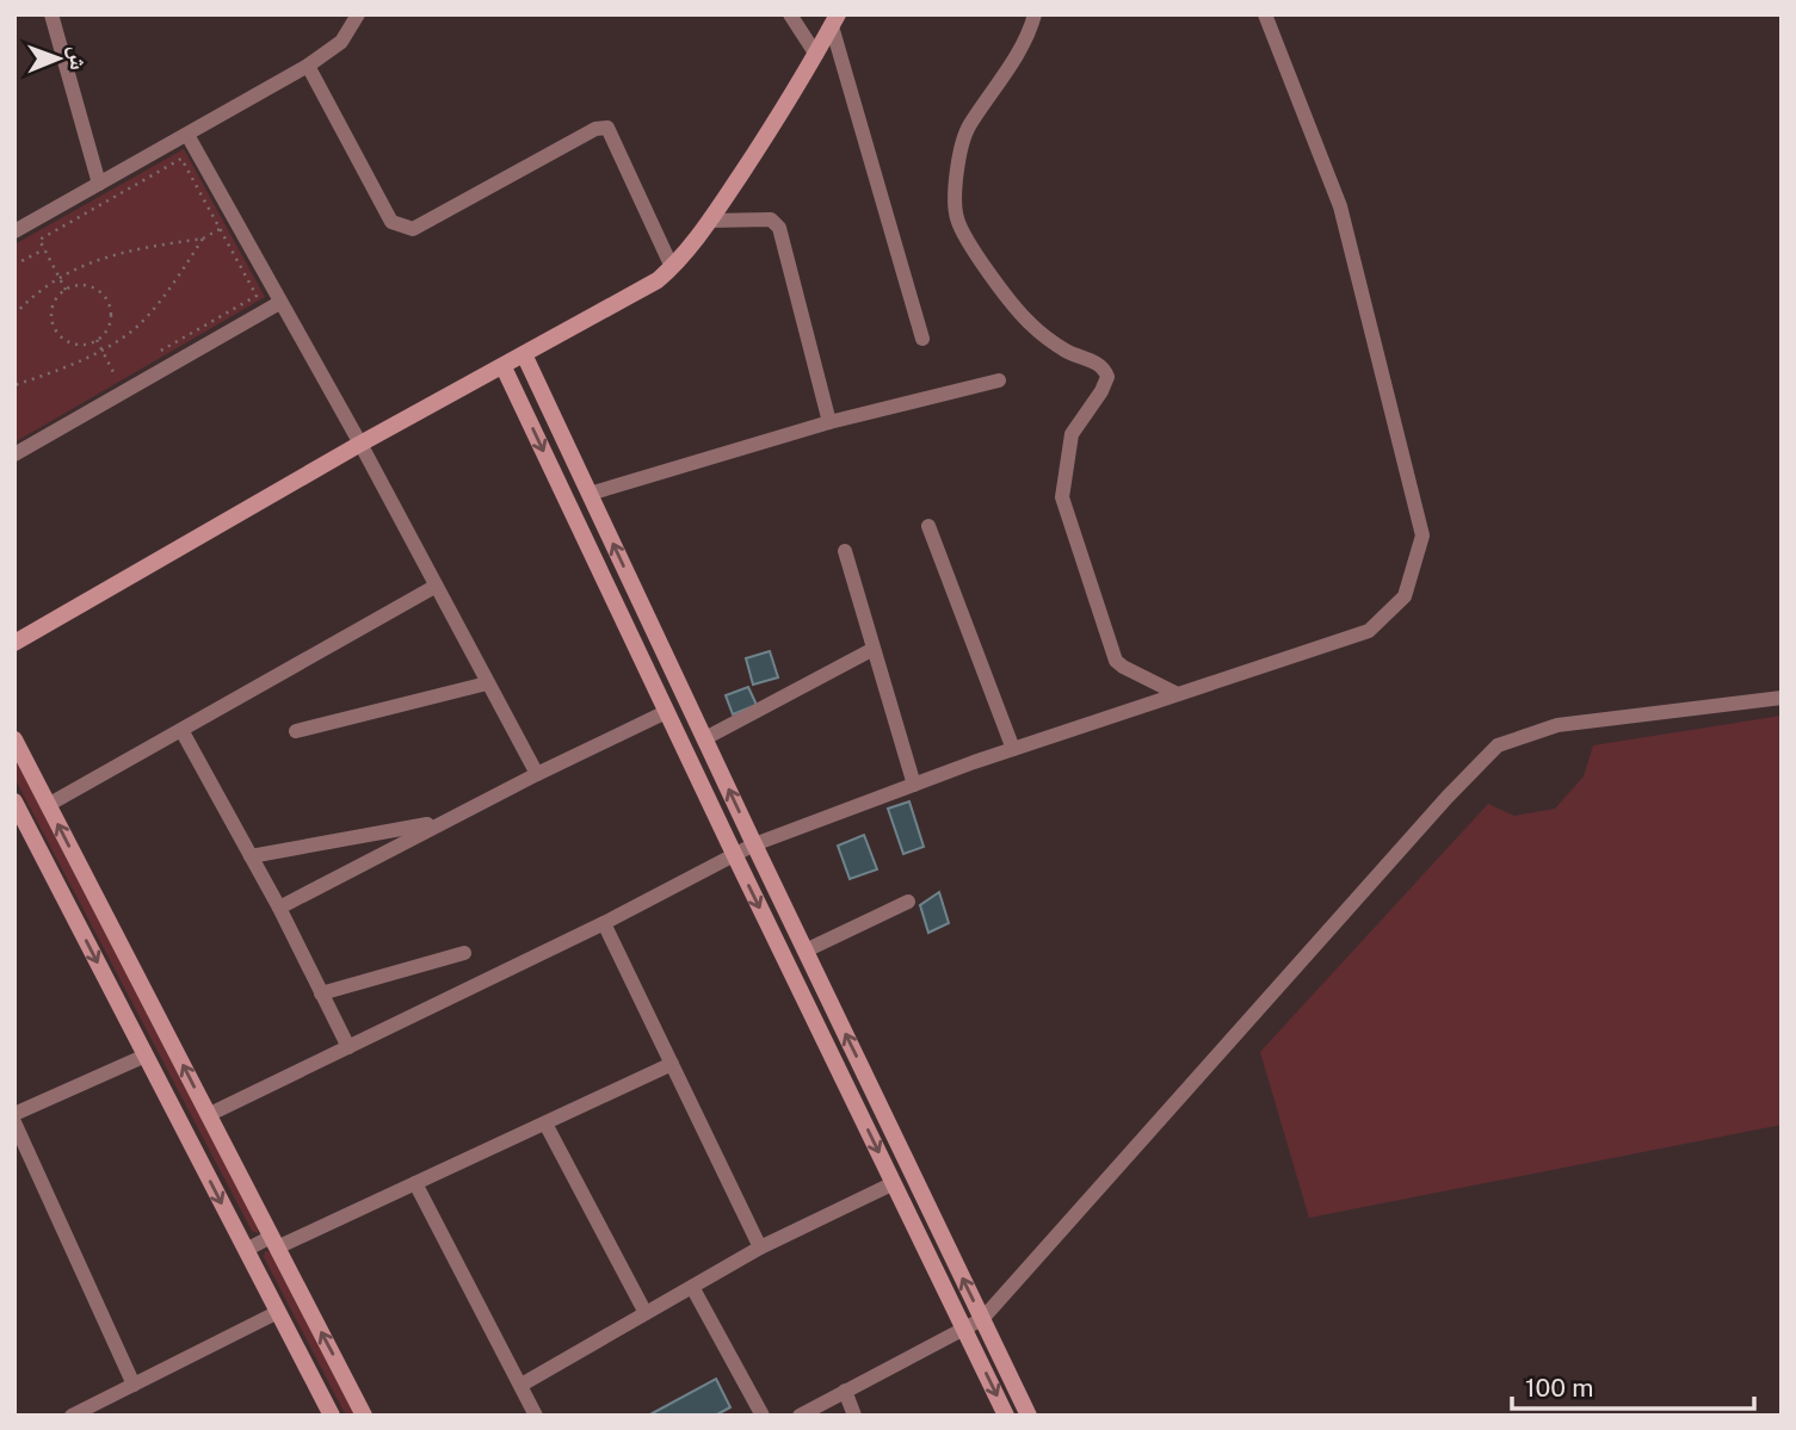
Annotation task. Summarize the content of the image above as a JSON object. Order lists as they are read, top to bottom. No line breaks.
{"scale_bar":"100 m","north":"right"}
